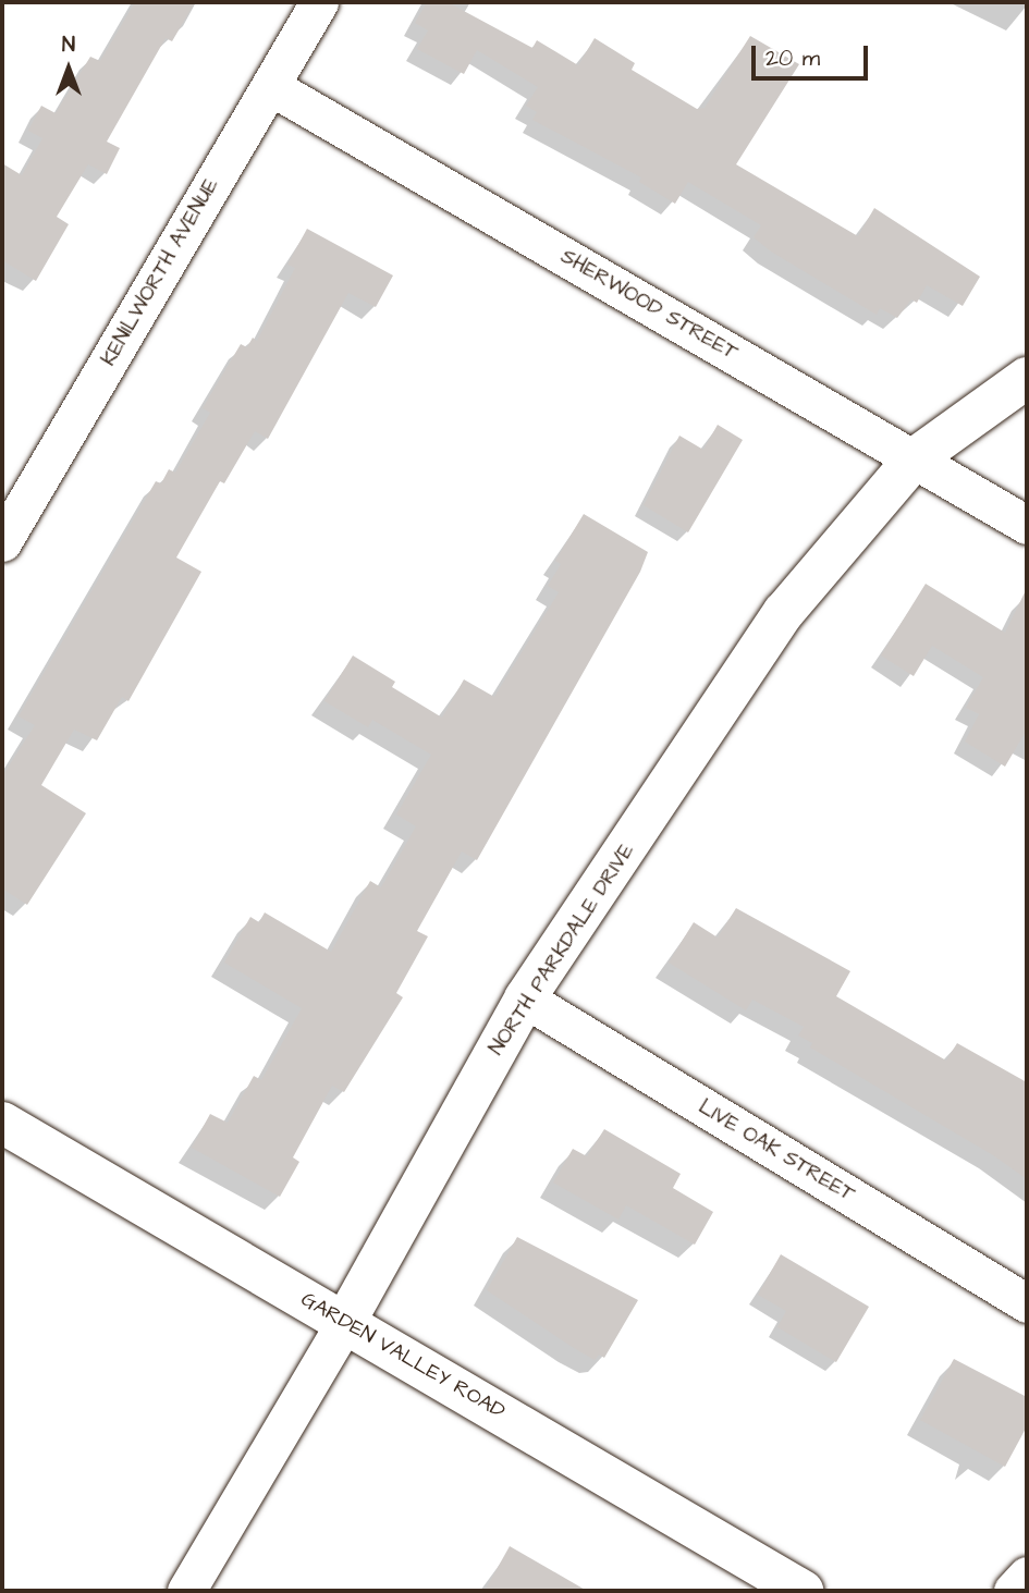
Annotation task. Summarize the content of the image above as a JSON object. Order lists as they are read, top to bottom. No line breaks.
{"streets":{"street":["KENILWORTH AVENUE","SHERWOOD STREET","NORTH PARKDALE DRIVE","LIVE OAK STREET","GARDEN VALLEY ROAD"]},"crossings":[["KENILWORTH AVENUE","SHERWOOD STREET"],["SHERWOOD STREET","NORTH PARKDALE DRIVE"],["NORTH PARKDALE DRIVE","LIVE OAK STREET"],["NORTH PARKDALE DRIVE","GARDEN VALLEY ROAD"]],"scale_bar":"20 m","north":"top"}
